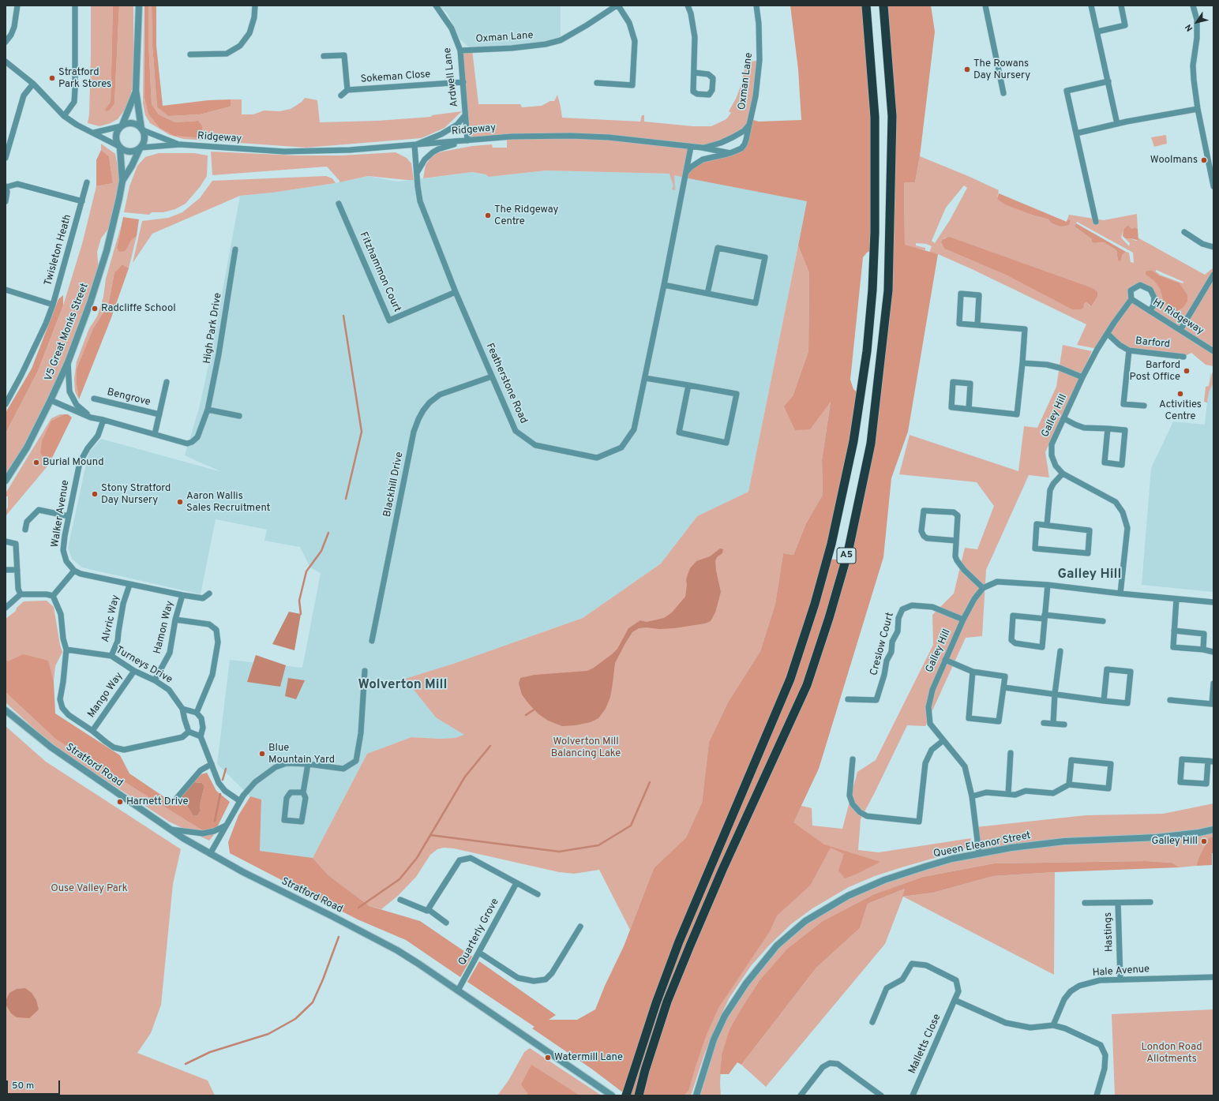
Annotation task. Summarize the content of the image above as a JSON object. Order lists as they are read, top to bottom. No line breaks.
{"streets":{"highway":["A5"],"street":["Oxman Lane","Sokeman Close","Ardwell Lane","Ridgeway","Twisleton Heath","Fitzhammon Court","H1 Ridgeway","High Park Drive","V5 Great Monks Street","Barford","Featherstone Road","Bengrove","Galley Hill","Blackhill Drive","Walker Avenue","Alvric Way","Hamon Way","Creslow Court","Turneys Drive","Mango Way","Stratford Road","Queen Eleanor Street","Quarterly Grove","Hastings","Hale Avenue","Malletts Close"]},"crossings":[["Oxman Lane","Ardwell Lane"],["Oxman Lane","Ridgeway"],["Sokeman Close","Ardwell Lane"],["Ardwell Lane","Ridgeway"],["Ardwell Lane","Featherstone Road"],["Ridgeway","V5 Great Monks Street"],["Ridgeway","Featherstone Road"],["Fitzhammon Court","Featherstone Road"],["H1 Ridgeway","Galley Hill"],["High Park Drive","V5 Great Monks Street"],["High Park Drive","Bengrove"],["High Park Drive","Walker Avenue"],["Barford","Galley Hill"],["Featherstone Road","Blackhill Drive"],["Galley Hill","Creslow Court"],["Galley Hill","Queen Eleanor Street"],["Alvric Way","Turneys Drive"],["Hamon Way","Turneys Drive"],["Turneys Drive","Mango Way"],["Stratford Road","Quarterly Grove"],["Hastings","Hale Avenue"]],"districts":["Galley Hill","Wolverton Mill"],"parks":["Wolverton Mill Balancing Lake","Ouse Valley Park","London Road Allotments"],"places":["The Rowans Day Nursery","Stratford Park Stores","Woolmans","The Ridgeway Centre","Radcliffe School","Barford Post Office","Activities Centre","Burial Mound","Stony Stratford Day Nursery","Aaron Wallis Sales Recruitment","Blue Mountain Yard","Harnett Drive","Galley Hill","Watermill Lane"],"scale_bar":"50 m","north":"bottom left"}
